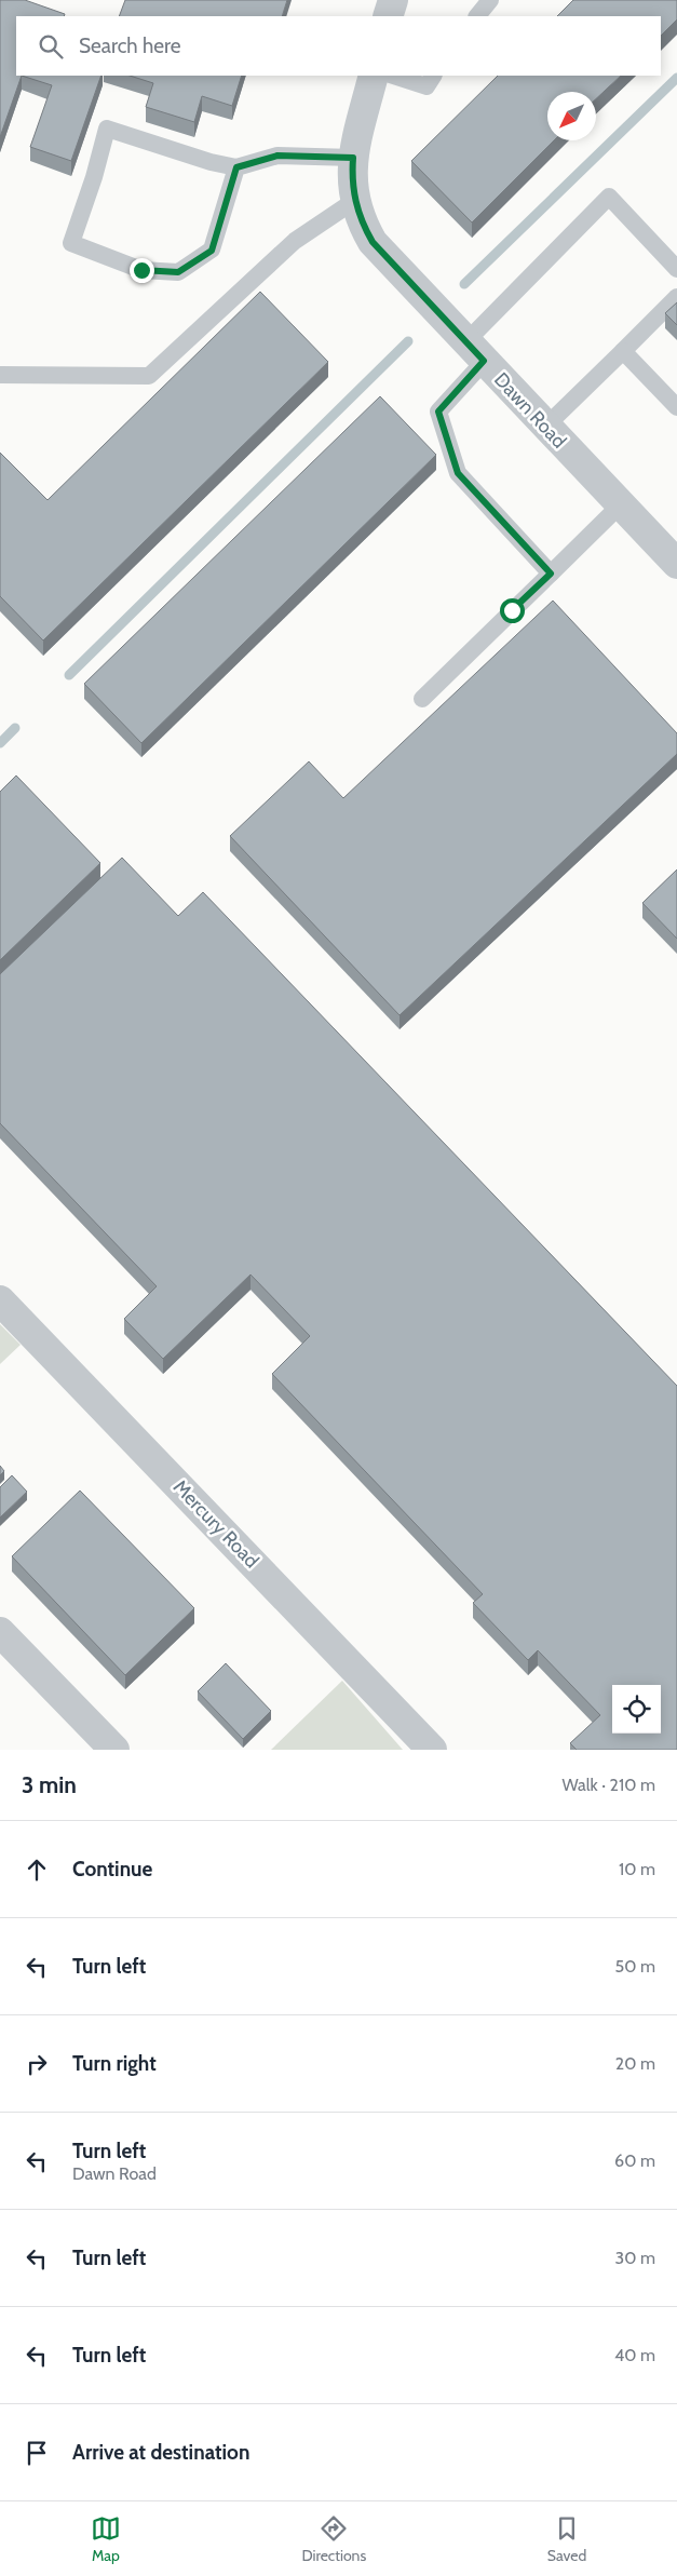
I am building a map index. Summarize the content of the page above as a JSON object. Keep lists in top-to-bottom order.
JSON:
{
  "streets": {
    "street": ["Dawn Road", "Mercury Road"]
  },
  "north": "bottom left",
  "page": {
    "search": "Search here",
    "heading": ["3 min", "Walk · 210 m"],
    "list": [
      ["Continue", "10 m"],
      ["Turn left", "50 m"],
      ["Turn right", "20 m"],
      ["Turn left", "Dawn Road", "60 m"],
      ["Turn left", "30 m"],
      ["Turn left", "40 m"],
      "Arrive at destination"
    ],
    "nav": ["Map", "Directions", "Saved"]
  }
}
